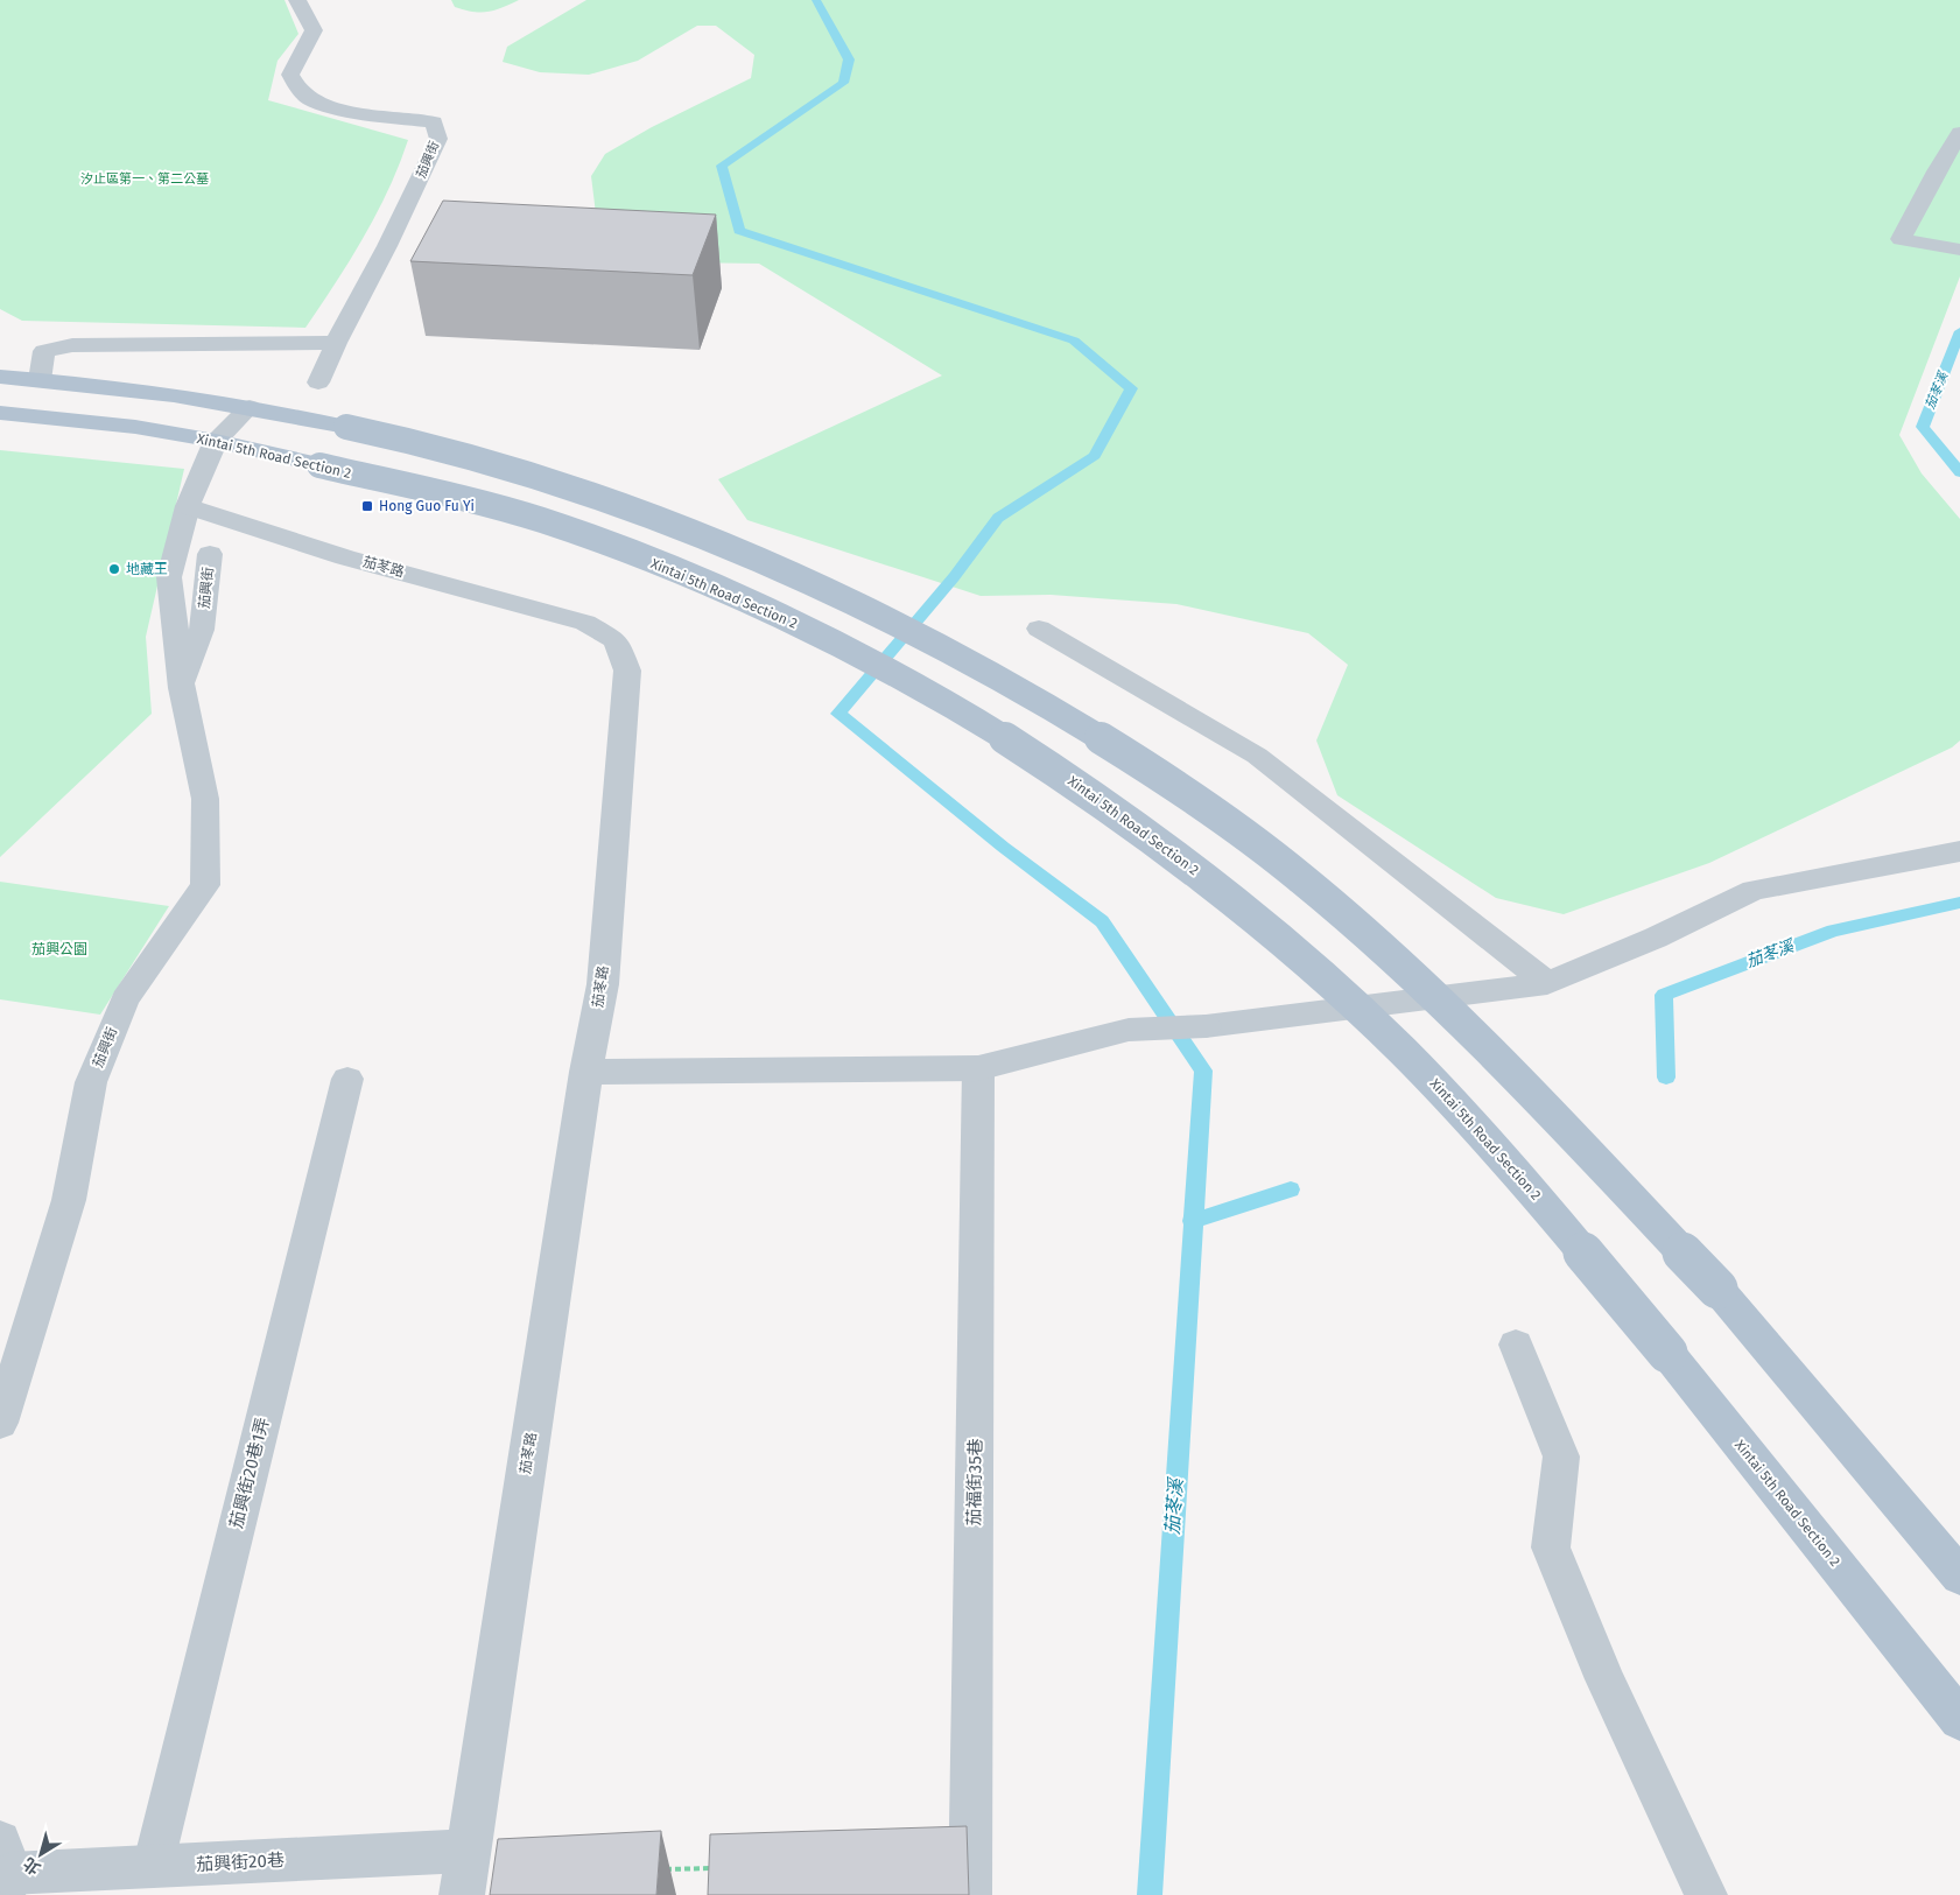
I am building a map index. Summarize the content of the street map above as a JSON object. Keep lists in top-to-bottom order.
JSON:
{
  "streets": {
    "main road": ["Xintai 5th Road Section 2"],
    "street": ["茄苳路", "茄興街20巷"],
    "lane": ["茄興街", "茄興街20巷1弄", "茄福街35巷"]
  },
  "crossings": [
    ["茄興街", "茄苳路"],
    ["茄苳路", "茄興街20巷"],
    ["茄興街20巷1弄", "茄興街20巷"]
  ],
  "water": ["茄苳溪"],
  "parks": ["汐止區第一、第二公墓", "茄興公園"],
  "places": {
    "transit": ["Hong Guo Fu Yi"],
    "other": ["地藏王"]
  },
  "north": "bottom left"
}
